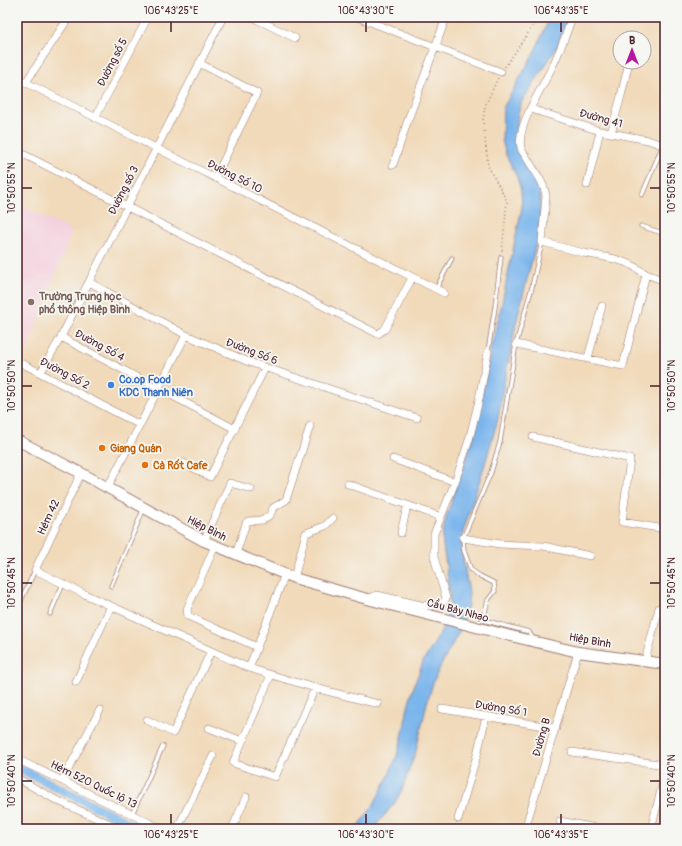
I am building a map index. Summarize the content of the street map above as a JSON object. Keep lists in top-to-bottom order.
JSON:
{
  "streets": {
    "main road": ["Hiệp Bình", "Cầu Bảy Nhạo"],
    "street": [
      "Đường số 5",
      "Đường 41",
      "Đường Số 10",
      "Đường số 3",
      "Đường Số 4",
      "Đường Số 6",
      "Đường Số 2",
      "Hẻm 42",
      "Đường Số 1",
      "Đường B",
      "Hẻm 520 Quốc lộ 13"
    ]
  },
  "crossings": [
    ["Đường số 5", "Đường Số 10"],
    ["Đường Số 10", "Đường số 3"],
    ["Đường số 3", "Đường Số 4"],
    ["Đường số 3", "Đường Số 6"],
    ["Đường số 3", "Đường Số 2"],
    ["Hẻm 42", "Hiệp Bình"],
    ["Hiệp Bình", "Cầu Bảy Nhạo"],
    ["Hiệp Bình", "Đường B"],
    ["Đường Số 1", "Đường B"]
  ],
  "places": [
    "Trường Trung học phổ thông Hiệp Bình",
    "Co.op Food KDC Thanh Niên",
    "Giang Quán",
    "Cà Rốt Cafe"
  ],
  "north": "top",
  "coordinates": [
    "106°43'25\"E",
    "106°43'30\"E",
    "106°43'35\"E",
    "10°50'55\"N",
    "10°50'50\"N",
    "10°50'45\"N",
    "10°50'40\"N"
  ]
}
